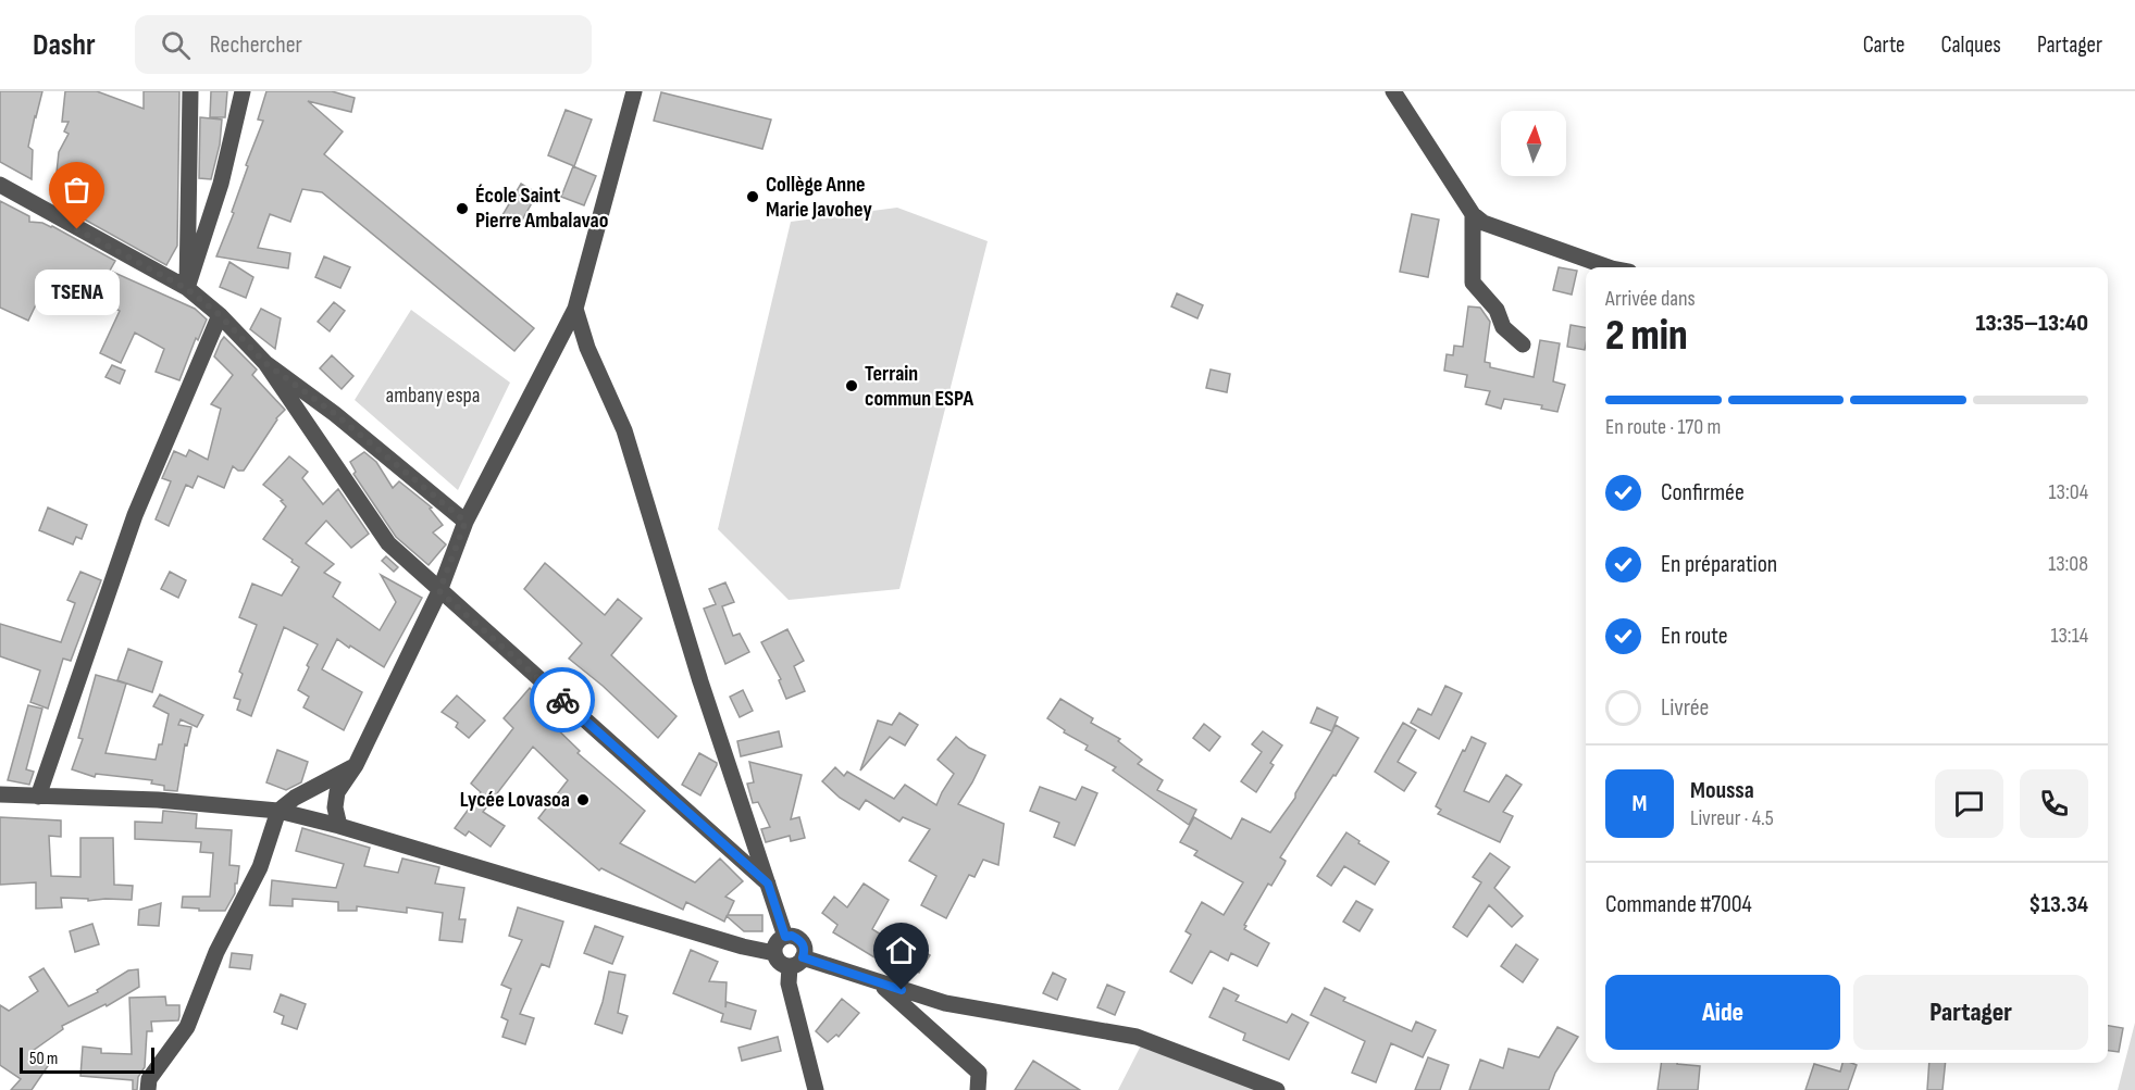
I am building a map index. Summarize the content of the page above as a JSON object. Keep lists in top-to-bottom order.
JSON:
{
  "parks": ["ambany espa"],
  "places": [
    "Collège Anne Marie Javohey",
    "École Saint Pierre Ambalavao",
    "TSENA",
    "Terrain commun ESPA",
    "Lycée Lovasoa"
  ],
  "scale_bar": "50 m",
  "north": "top",
  "page": {
    "header": "Dashr",
    "search": "Rechercher",
    "nav": ["Carte", "Calques", "Partager"],
    "heading": ["2 min", "Arrivée dans", "13:35–13:40"],
    "panel": [
      "Moussa",
      "Livreur · 4.5",
      "Commande #7004",
      "$13.34"
    ],
    "bubble": "TSENA",
    "bar": "En route · 170 m",
    "list": [
      ["Confirmée", "13:04"],
      ["En préparation", "13:08"],
      ["En route", "13:14"],
      "Livrée"
    ],
    "round": "M",
    "buttons": ["Aide", "Partager"],
    "scale": "50 m"
  }
}
